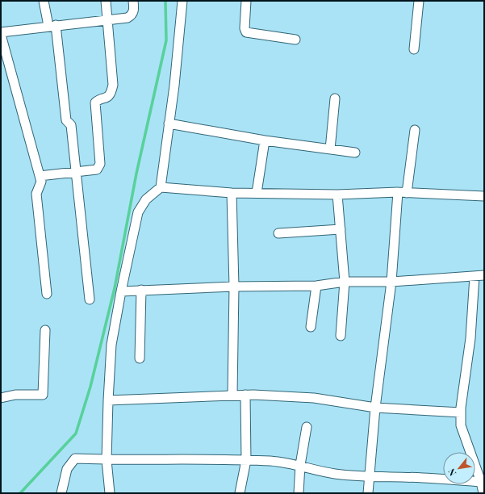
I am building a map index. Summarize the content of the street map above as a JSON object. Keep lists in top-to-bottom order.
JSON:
{
  "north": "bottom left"
}
